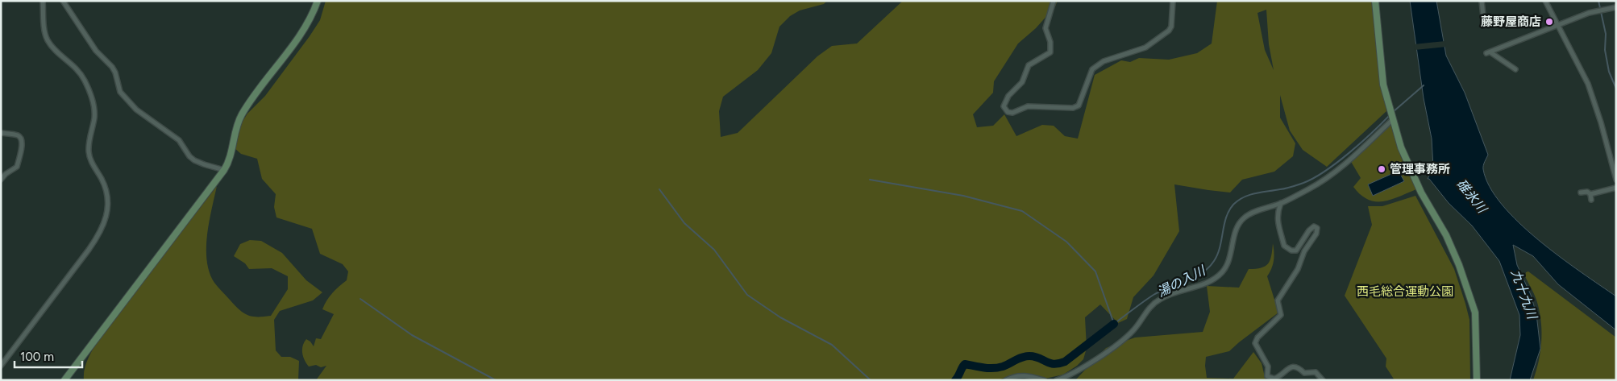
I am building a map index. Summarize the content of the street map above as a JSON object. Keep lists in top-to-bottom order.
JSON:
{
  "water": ["碓氷川", "湯の入川", "九十九川"],
  "parks": ["西毛総合運動公園"],
  "places": ["藤野屋商店", "管理事務所"],
  "scale_bar": "100 m"
}
